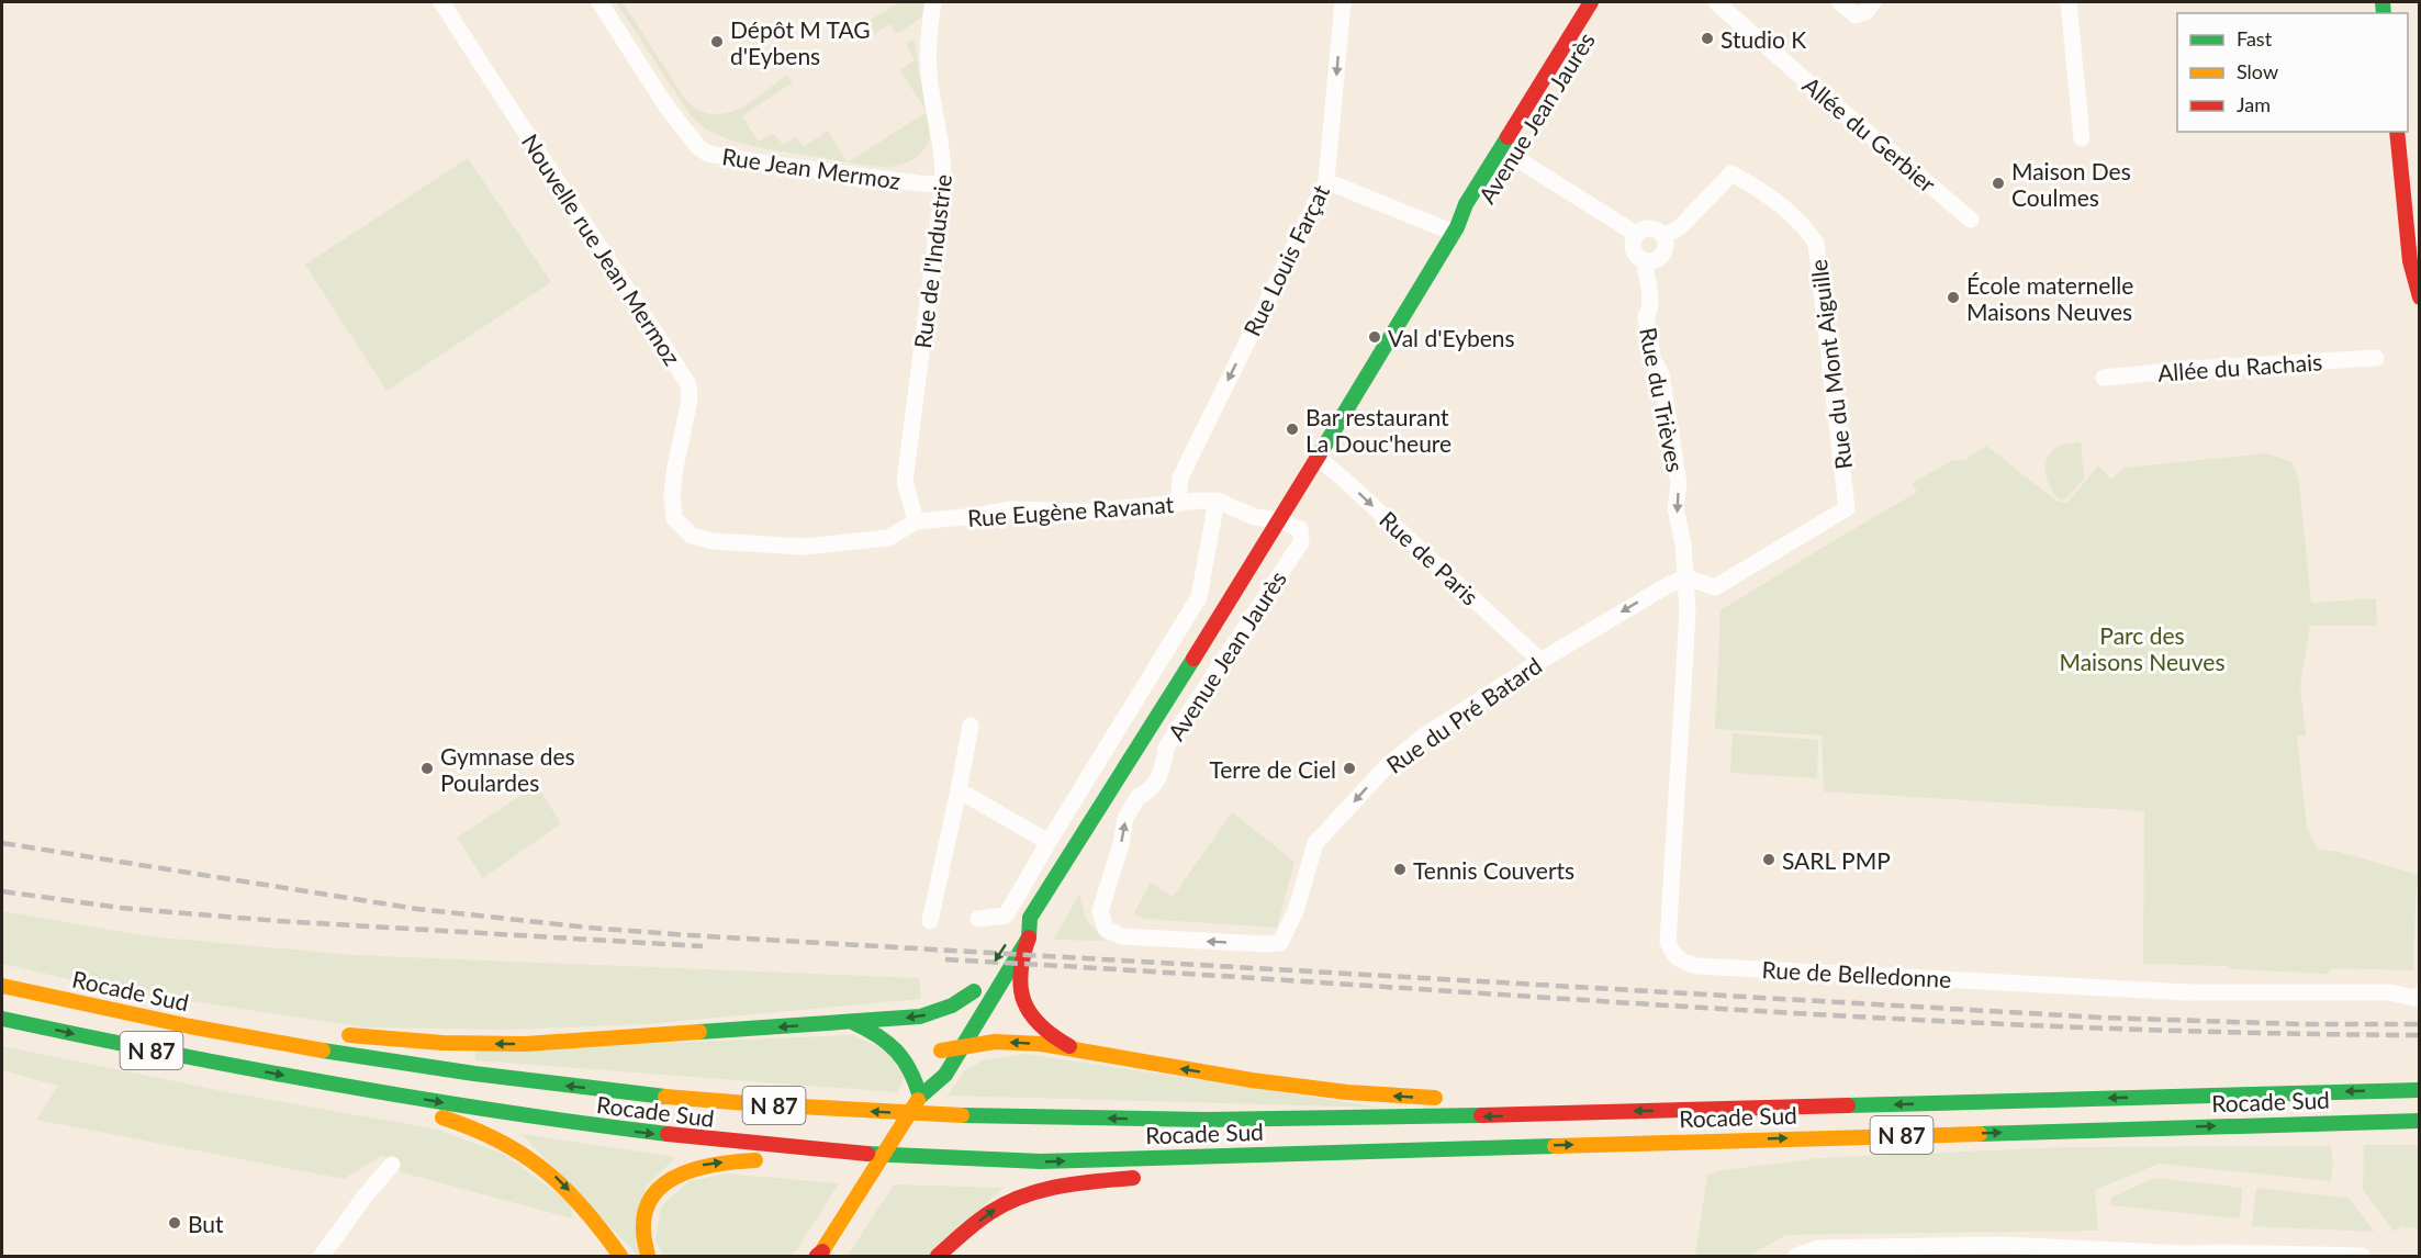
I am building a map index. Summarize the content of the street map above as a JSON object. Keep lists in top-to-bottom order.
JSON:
{
  "streets": {
    "main road": ["Avenue Jean Jaurès", "Rocade Sud", "N 87"],
    "street": [
      "Allée du Gerbier",
      "Rue Jean Mermoz",
      "Nouvelle rue Jean Mermoz",
      "Rue Louis Farçat",
      "Rue de l'Industrie",
      "Rue du Mont Aiguille",
      "Allée du Rachais",
      "Rue du Trièves",
      "Rue Eugène Ravanat",
      "Rue de Paris",
      "Rue du Pré Batard",
      "Rue de Belledonne"
    ]
  },
  "crossings": [
    ["Avenue Jean Jaurès", "Rue Eugène Ravanat"],
    ["Avenue Jean Jaurès", "Rue de Paris"],
    ["Avenue Jean Jaurès", "Rue du Pré Batard"],
    ["Rue Jean Mermoz", "Rue de l'Industrie"],
    ["Nouvelle rue Jean Mermoz", "Rue Eugène Ravanat"],
    ["Rue Louis Farçat", "Rue Eugène Ravanat"],
    ["Rue de l'Industrie", "Rue Eugène Ravanat"],
    ["Rue du Mont Aiguille", "Rue du Trièves"],
    ["Rue du Mont Aiguille", "Rue du Pré Batard"],
    ["Rue du Mont Aiguille", "Rue de Belledonne"],
    ["Rue du Trièves", "Rue du Pré Batard"],
    ["Rue du Trièves", "Rue de Belledonne"],
    ["Rue de Paris", "Rue du Pré Batard"],
    ["Rue du Pré Batard", "Rue de Belledonne"],
    ["Rocade Sud", "N 87"]
  ],
  "one_way": [
    "Rue Louis Farçat",
    "Rue du Trièves",
    "Rue de Paris",
    "Rue du Pré Batard"
  ],
  "parks": ["Parc des Maisons Neuves"],
  "places": [
    "Studio K",
    "Dépôt M TAG d'Eybens",
    "Maison Des Coulmes",
    "École maternelle Maisons Neuves",
    "Val d'Eybens",
    "Bar restaurant La Douc'heure",
    "Gymnase des Poulardes",
    "Terre de Ciel",
    "SARL PMP",
    "Tennis Couverts",
    "But"
  ],
  "legend": ["Fast", "Slow", "Jam"]
}
